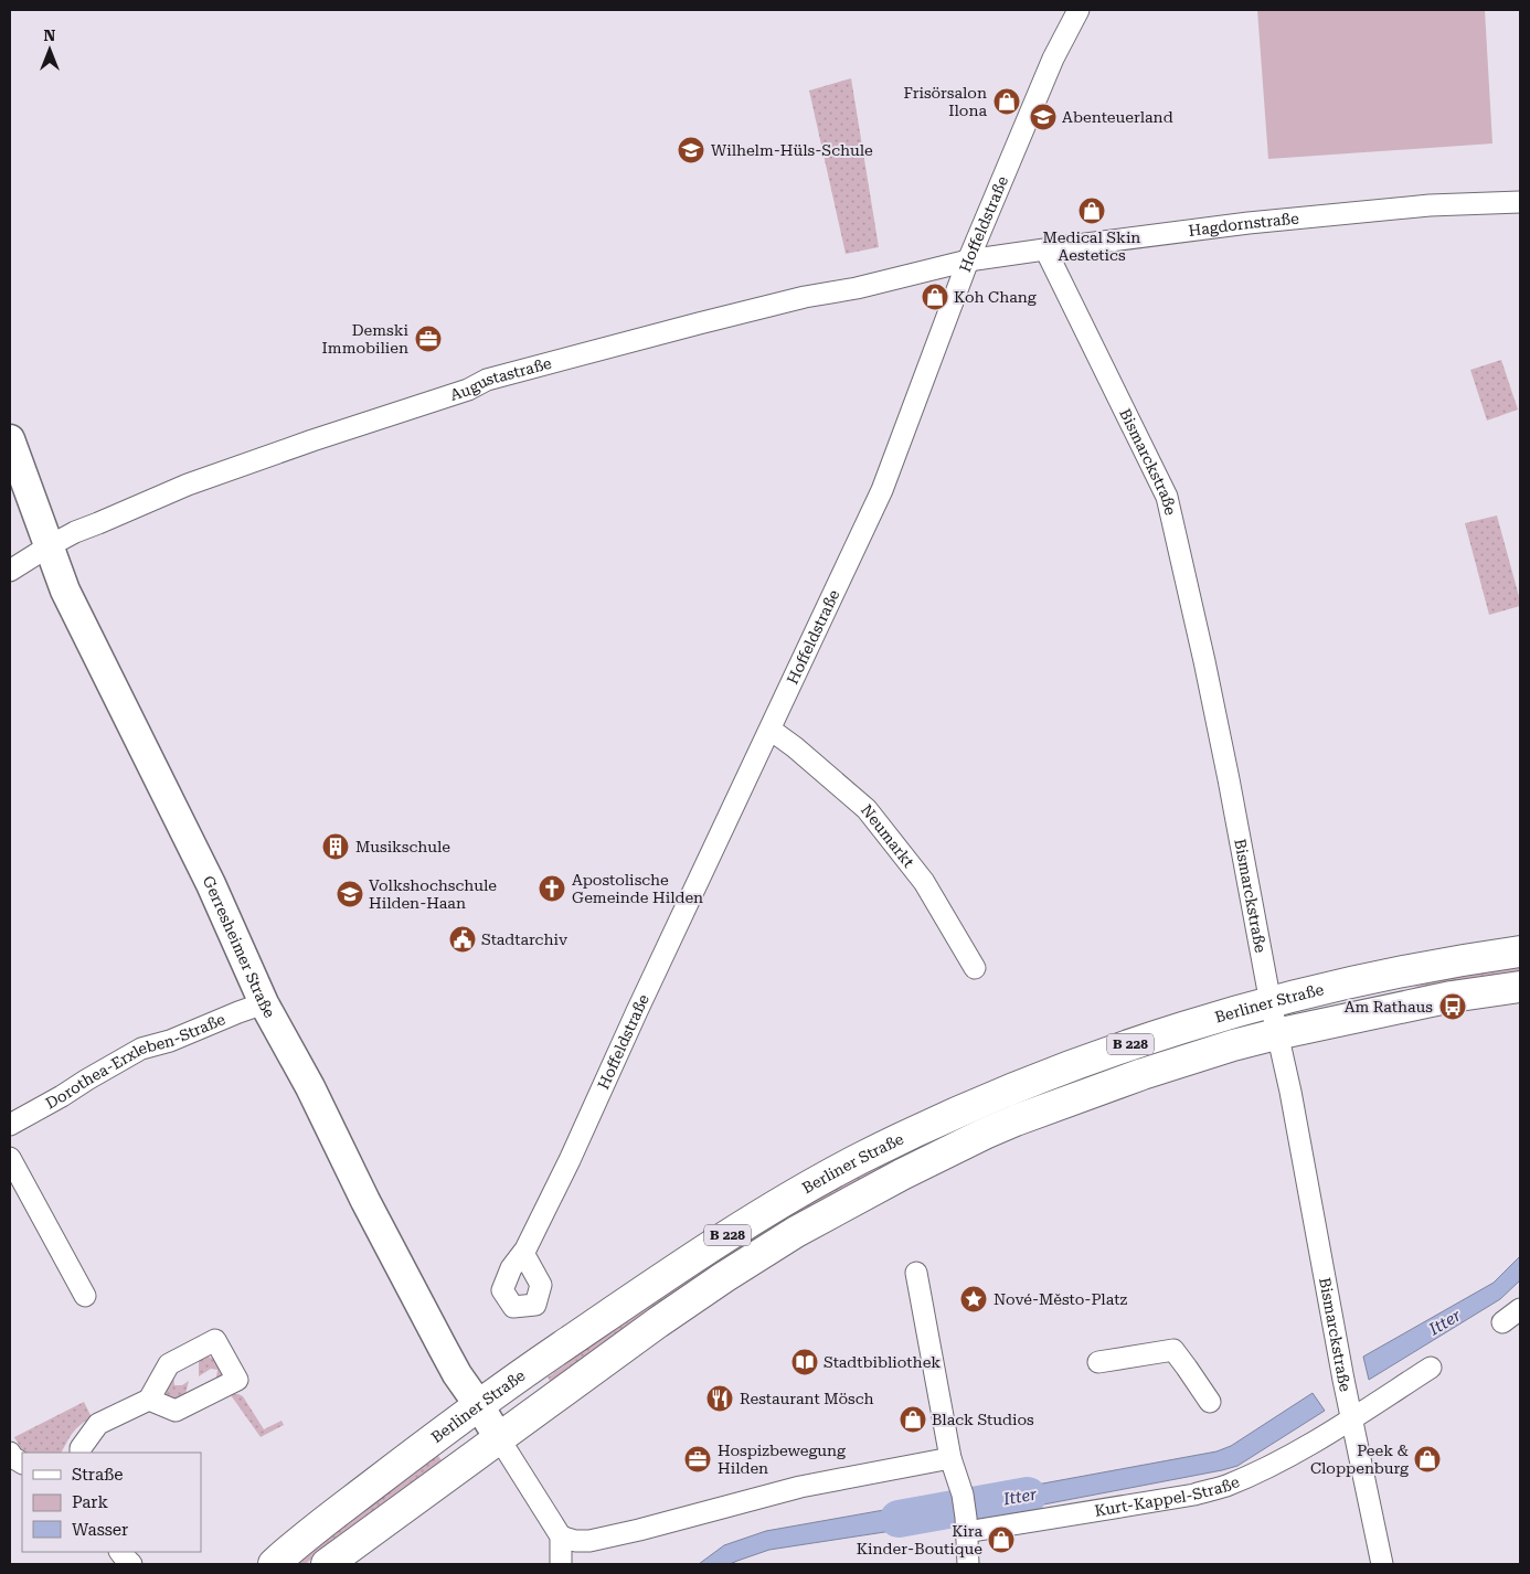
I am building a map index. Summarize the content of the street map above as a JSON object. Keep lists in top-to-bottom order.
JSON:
{
  "streets": {
    "main road": ["Berliner Straße", "B 228"],
    "street": [
      "Hoffeldstraße",
      "Hagdornstraße",
      "Augustastraße",
      "Bismarckstraße",
      "Neumarkt",
      "Gerresheimer Straße",
      "Dorothea-Erxleben-Straße",
      "Kurt-Kappel-Straße"
    ]
  },
  "crossings": [
    ["Hoffeldstraße", "Hagdornstraße"],
    ["Hoffeldstraße", "Augustastraße"],
    ["Hoffeldstraße", "Neumarkt"],
    ["Hagdornstraße", "Augustastraße"],
    ["Hagdornstraße", "Bismarckstraße"],
    ["Augustastraße", "Gerresheimer Straße"],
    ["Bismarckstraße", "Berliner Straße"],
    ["Bismarckstraße", "Kurt-Kappel-Straße"],
    ["Gerresheimer Straße", "Berliner Straße"],
    ["Gerresheimer Straße", "Dorothea-Erxleben-Straße"]
  ],
  "water": ["Itter"],
  "places": {
    "shop": [
      "Frisörsalon Ilona",
      "Medical Skin Aestetics",
      "Koh Chang",
      "Black Studios",
      "Peek & Cloppenburg",
      "Kira Kinder-Boutique"
    ],
    "school or university": ["Abenteuerland", "Wilhelm-Hüls-Schule", "Volkshochschule Hilden-Haan"],
    "office": ["Demski Immobilien", "Hospizbewegung Hilden"],
    "building": ["Musikschule"],
    "church": ["Apostolische Gemeinde Hilden"],
    "public building": ["Stadtarchiv"],
    "bus stop": ["Am Rathaus"],
    "place": ["Nové-Město-Platz"],
    "library": ["Stadtbibliothek"],
    "restaurant": ["Restaurant Mösch"]
  },
  "legend": ["Straße", "Park", "Wasser"],
  "north": "top"
}
